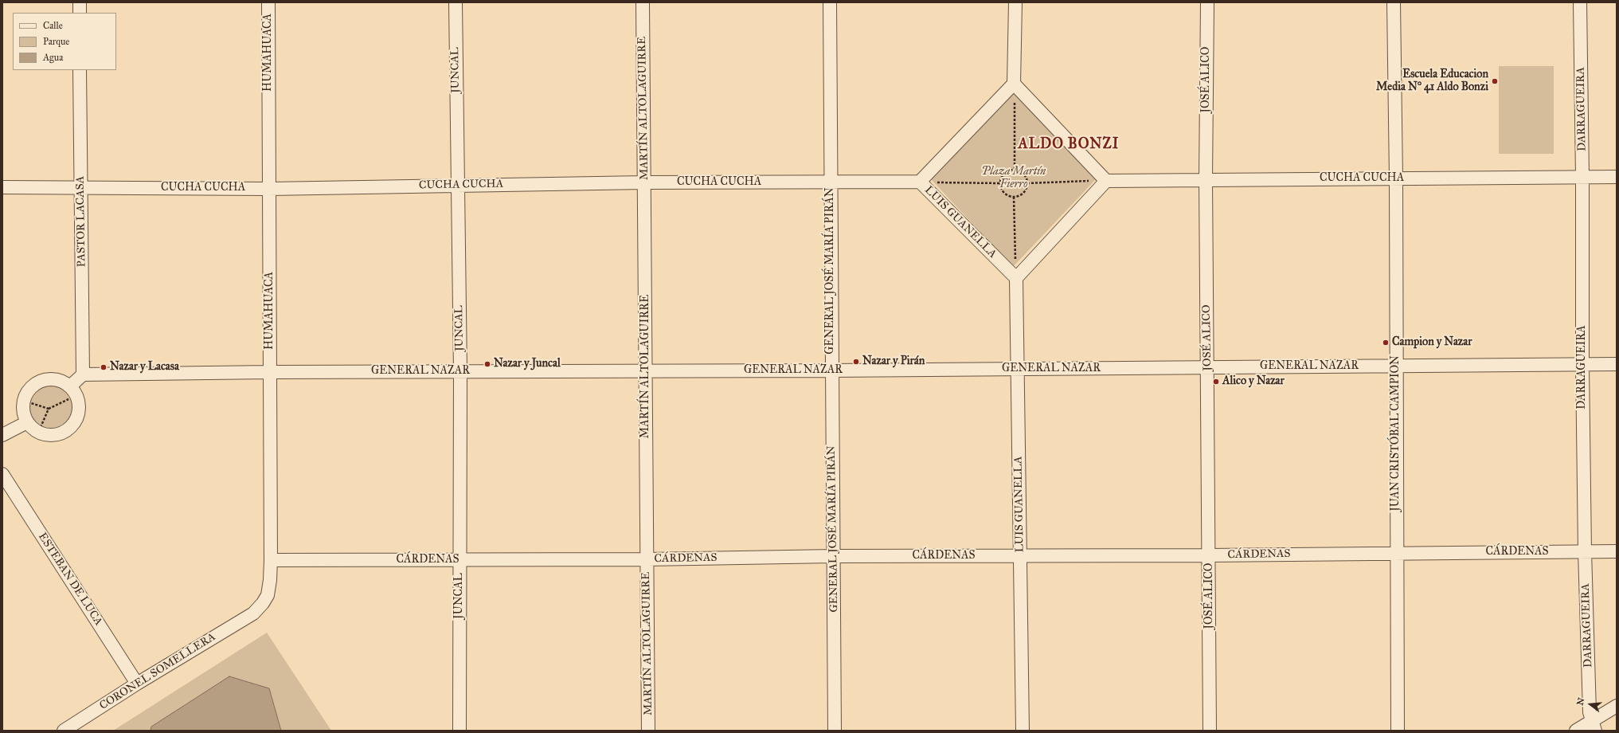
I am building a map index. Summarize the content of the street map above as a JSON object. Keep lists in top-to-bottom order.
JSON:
{
  "streets": {
    "street": [
      "HUMAHUACA",
      "JUNCAL",
      "JOSÉ ALICO",
      "MARTÍN ALTOLAGUIRRE",
      "DARRAGUEIRA",
      "CUCHA CUCHA",
      "PASTOR LACASA",
      "LUIS GUANELLA",
      "GENERAL JOSÉ MARÍA PIRÁN",
      "GENERAL NAZAR",
      "JUAN CRISTÓBAL CAMPION",
      "CÁRDENAS",
      "ESTEBAN DE LUCA",
      "CORONEL SOMELLERA"
    ]
  },
  "crossings": [
    ["HUMAHUACA", "CUCHA CUCHA"],
    ["HUMAHUACA", "GENERAL NAZAR"],
    ["HUMAHUACA", "CÁRDENAS"],
    ["HUMAHUACA", "CORONEL SOMELLERA"],
    ["JUNCAL", "CUCHA CUCHA"],
    ["JUNCAL", "GENERAL NAZAR"],
    ["JUNCAL", "CÁRDENAS"],
    ["JOSÉ ALICO", "CUCHA CUCHA"],
    ["JOSÉ ALICO", "GENERAL NAZAR"],
    ["JOSÉ ALICO", "CÁRDENAS"],
    ["MARTÍN ALTOLAGUIRRE", "CUCHA CUCHA"],
    ["MARTÍN ALTOLAGUIRRE", "GENERAL NAZAR"],
    ["MARTÍN ALTOLAGUIRRE", "CÁRDENAS"],
    ["DARRAGUEIRA", "CUCHA CUCHA"],
    ["DARRAGUEIRA", "GENERAL NAZAR"],
    ["DARRAGUEIRA", "CÁRDENAS"],
    ["CUCHA CUCHA", "PASTOR LACASA"],
    ["CUCHA CUCHA", "LUIS GUANELLA"],
    ["CUCHA CUCHA", "GENERAL JOSÉ MARÍA PIRÁN"],
    ["CUCHA CUCHA", "JUAN CRISTÓBAL CAMPION"],
    ["PASTOR LACASA", "GENERAL NAZAR"],
    ["LUIS GUANELLA", "GENERAL NAZAR"],
    ["LUIS GUANELLA", "CÁRDENAS"],
    ["GENERAL JOSÉ MARÍA PIRÁN", "GENERAL NAZAR"],
    ["GENERAL JOSÉ MARÍA PIRÁN", "CÁRDENAS"],
    ["GENERAL NAZAR", "JUAN CRISTÓBAL CAMPION"],
    ["JUAN CRISTÓBAL CAMPION", "CÁRDENAS"],
    ["ESTEBAN DE LUCA", "CORONEL SOMELLERA"]
  ],
  "districts": ["ALDO BONZI"],
  "parks": ["Plaza Martín Fierro"],
  "places": [
    "Escuela Educacion Media N° 41 Aldo Bonzi",
    "Campion y Nazar",
    "Nazar y Pirán",
    "Nazar y Juncal",
    "Nazar y Lacasa",
    "Alico y Nazar"
  ],
  "legend": ["Calle", "Parque", "Agua"],
  "north": "left"
}
